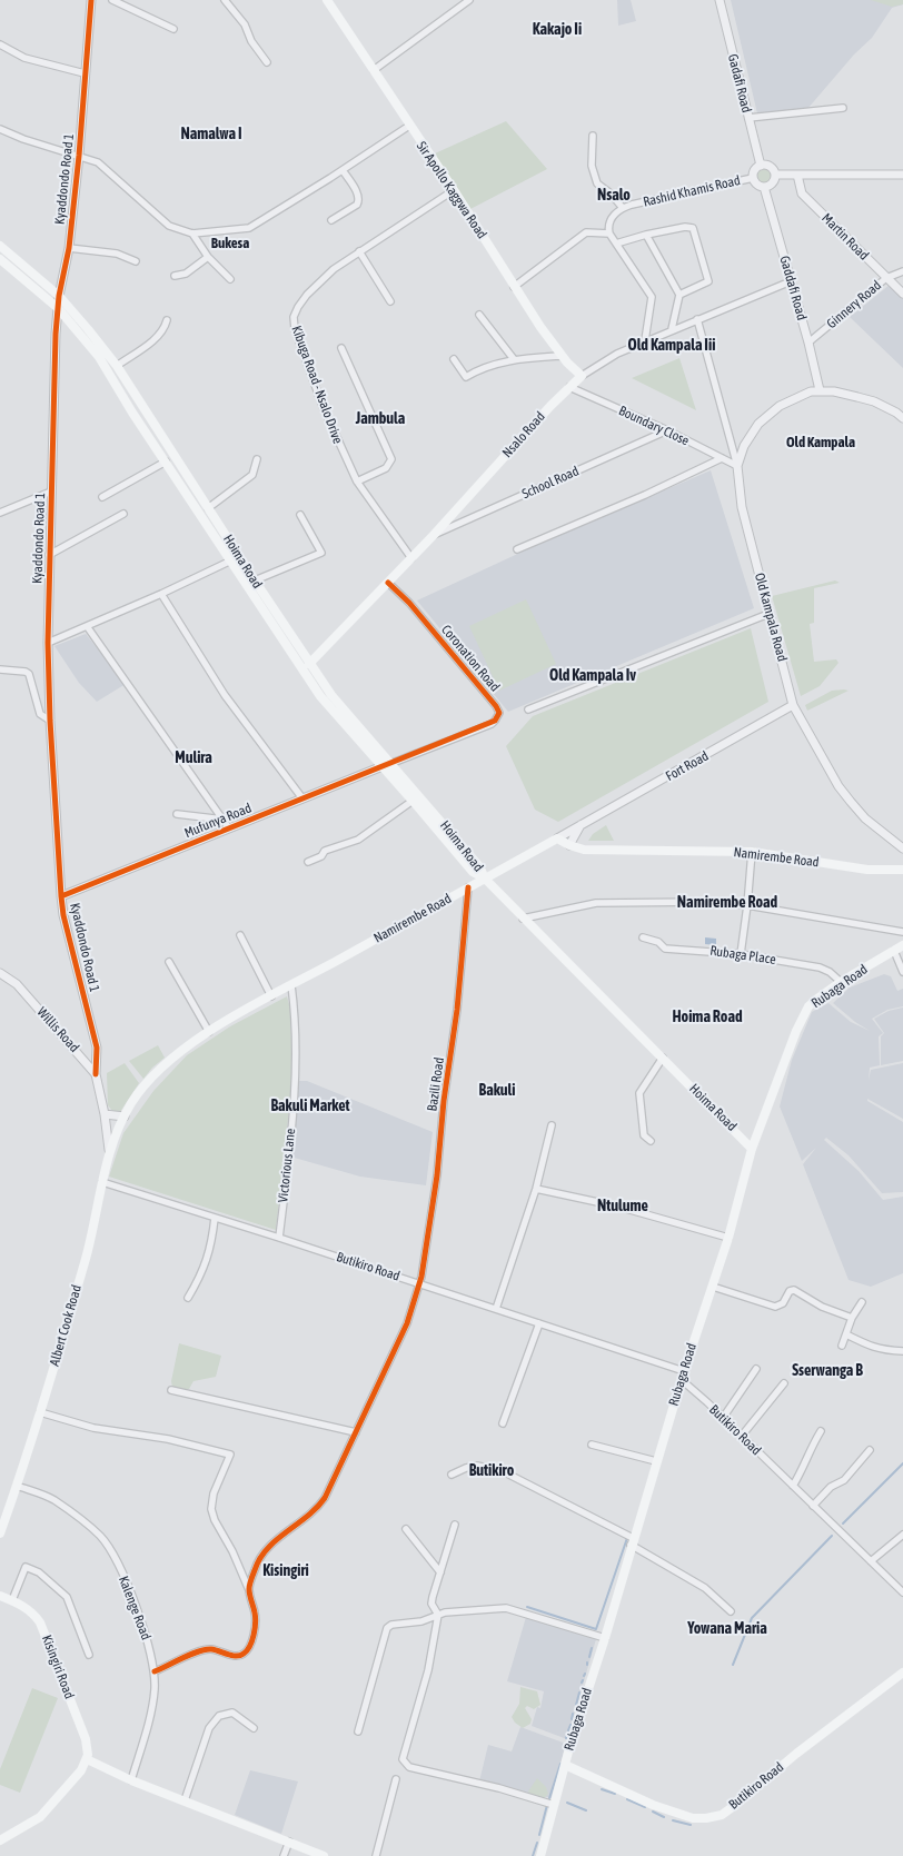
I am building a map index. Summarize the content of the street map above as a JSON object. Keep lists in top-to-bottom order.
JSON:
{
  "streets": {
    "main road": [
      "Sir Apollo Kaggwa Road",
      "Nsalo Road",
      "Hoima Road",
      "Namirembe Road",
      "Rubaga Road",
      "Butikiro Road",
      "Albert Cook Road",
      "Kisingiri Road"
    ],
    "street": [
      "Gadafi Road",
      "Kyaddondo Road 1",
      "Rashid Khamis Road",
      "Martin Road",
      "Gaddafi Road",
      "Ginnery Road",
      "Kibuga Road - Nsalo Drive",
      "Boundary Close",
      "School Road",
      "Old Kampala Road",
      "Coronation Road",
      "Fort Road",
      "Mufunya Road",
      "Rubaga Place",
      "Willis Road",
      "Bazili Road",
      "Victorious Lane",
      "Kalenge Road"
    ]
  },
  "crossings": [
    ["Gadafi Road", "Rashid Khamis Road"],
    ["Gadafi Road", "Gaddafi Road"],
    ["Kyaddondo Road 1", "Hoima Road"],
    ["Kyaddondo Road 1", "Mufunya Road"],
    ["Kyaddondo Road 1", "Willis Road"],
    ["Sir Apollo Kaggwa Road", "Kibuga Road - Nsalo Drive"],
    ["Sir Apollo Kaggwa Road", "Nsalo Road"],
    ["Rashid Khamis Road", "Gaddafi Road"],
    ["Martin Road", "Ginnery Road"],
    ["Gaddafi Road", "Ginnery Road"],
    ["Gaddafi Road", "Nsalo Road"],
    ["Gaddafi Road", "Old Kampala Road"],
    ["Kibuga Road - Nsalo Drive", "Nsalo Road"],
    ["Boundary Close", "Nsalo Road"],
    ["Boundary Close", "School Road"],
    ["Boundary Close", "Old Kampala Road"],
    ["Nsalo Road", "School Road"],
    ["Nsalo Road", "Hoima Road"],
    ["Nsalo Road", "Coronation Road"],
    ["Hoima Road", "Coronation Road"],
    ["Hoima Road", "Mufunya Road"],
    ["Hoima Road", "Namirembe Road"],
    ["Hoima Road", "Rubaga Road"],
    ["Old Kampala Road", "Fort Road"],
    ["Coronation Road", "Mufunya Road"],
    ["Fort Road", "Namirembe Road"],
    ["Namirembe Road", "Bazili Road"],
    ["Namirembe Road", "Victorious Lane"],
    ["Namirembe Road", "Albert Cook Road"],
    ["Rubaga Place", "Rubaga Road"],
    ["Rubaga Road", "Butikiro Road"],
    ["Willis Road", "Albert Cook Road"],
    ["Bazili Road", "Butikiro Road"],
    ["Victorious Lane", "Butikiro Road"],
    ["Butikiro Road", "Albert Cook Road"],
    ["Albert Cook Road", "Kalenge Road"]
  ],
  "districts": [
    "Kakajo Ii",
    "Namalwa I",
    "Nsalo",
    "Bukesa",
    "Old Kampala Iii",
    "Jambula",
    "Old Kampala",
    "Old Kampala Iv",
    "Mulira",
    "Namirembe Road",
    "Hoima Road",
    "Bakuli",
    "Bakuli Market",
    "Ntulume",
    "Sserwanga B",
    "Butikiro",
    "Kisingiri",
    "Yowana Maria"
  ]
}
